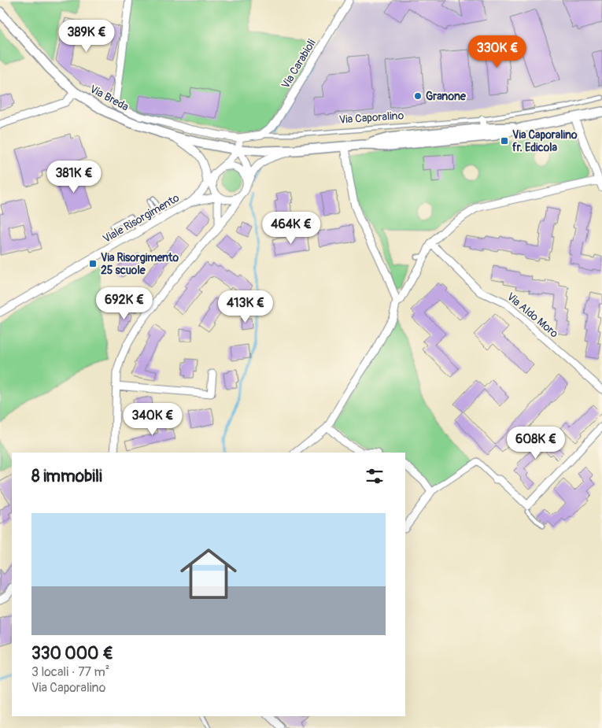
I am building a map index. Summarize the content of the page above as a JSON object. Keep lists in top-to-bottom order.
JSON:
{
  "streets": {
    "street": [
      "Via Carabioli",
      "Via Breda",
      "Via Caporalino",
      "Viale Risorgimento",
      "Via Aldo Moro"
    ]
  },
  "crossings": [
    ["Via Carabioli", "Via Breda"],
    ["Via Carabioli", "Via Caporalino"],
    ["Via Breda", "Via Caporalino"],
    ["Via Breda", "Viale Risorgimento"]
  ],
  "places": {
    "other": ["Granone"],
    "transit": ["Via Caporalino fr. Edicola", "Via Risorgimento 25 scuole"]
  },
  "page": {
    "price": [
      "389K €",
      "330K €",
      "381K €",
      "464K €",
      "692K €",
      "413K €",
      "340K €",
      "608K €"
    ],
    "heading": "8 immobili",
    "list": [
      {
        "name": "330 000 €",
        "note": "3 locali · 77 m² · Via Caporalino"
      }
    ]
  }
}
